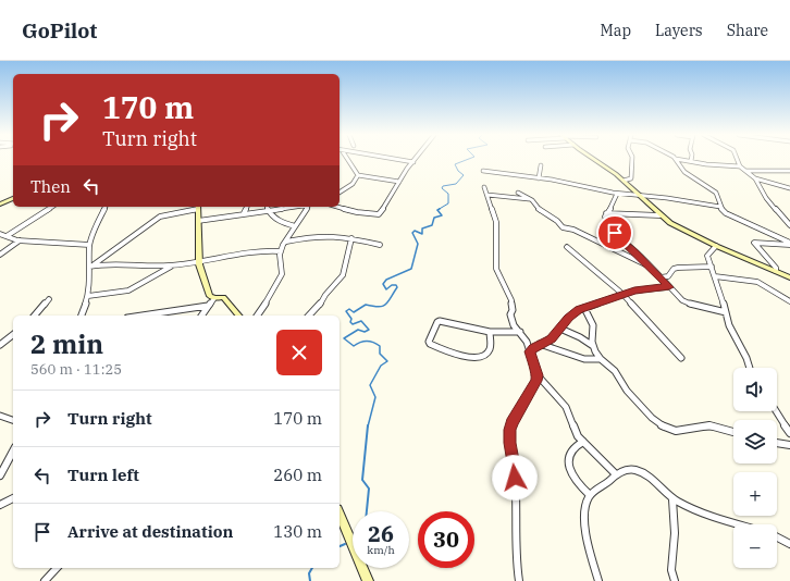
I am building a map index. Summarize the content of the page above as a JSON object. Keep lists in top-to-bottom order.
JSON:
{
  "page": {
    "header": "GoPilot",
    "nav": ["Map", "Layers", "Share"],
    "turn": ["170 m", "Turn right"],
    "then": "Then",
    "heading": ["2 min", "560 m · 11:25"],
    "map_buttons": ["+", "−"],
    "list": [
      {
        "name": "Turn right",
        "value": "170 m"
      },
      {
        "name": "Turn left",
        "value": "260 m"
      },
      {
        "name": "Arrive at destination",
        "value": "130 m"
      }
    ],
    "speed": "26 km/h",
    "limit": "30"
  }
}
